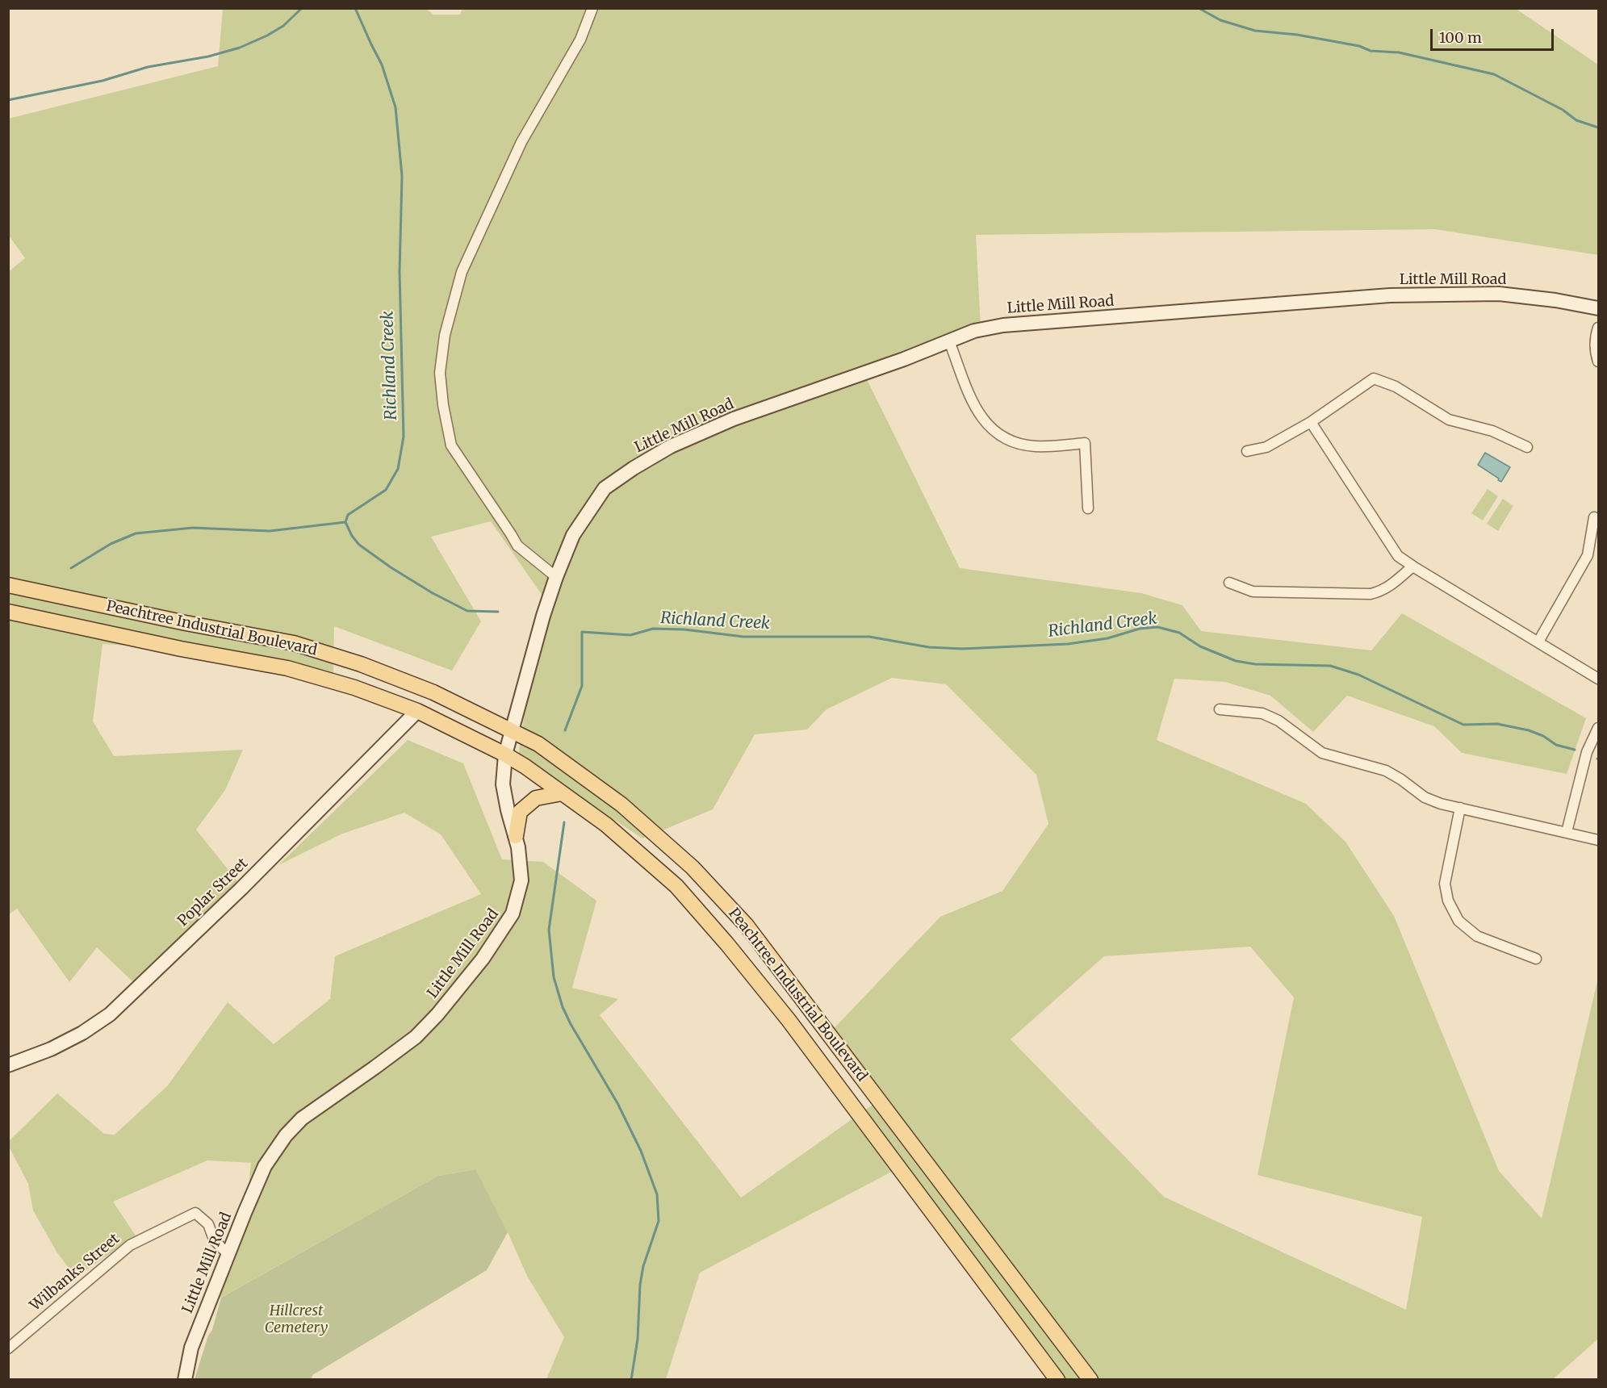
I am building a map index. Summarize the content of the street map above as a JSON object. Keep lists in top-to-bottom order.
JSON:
{
  "streets": {
    "main road": ["Peachtree Industrial Boulevard"],
    "street": ["Little Mill Road", "Poplar Street", "Wilbanks Street"]
  },
  "crossings": [
    ["Little Mill Road", "Peachtree Industrial Boulevard"],
    ["Little Mill Road", "Wilbanks Street"],
    ["Peachtree Industrial Boulevard", "Poplar Street"]
  ],
  "water": ["Richland Creek"],
  "parks": ["Hillcrest Cemetery"],
  "scale_bar": "100 m"
}
